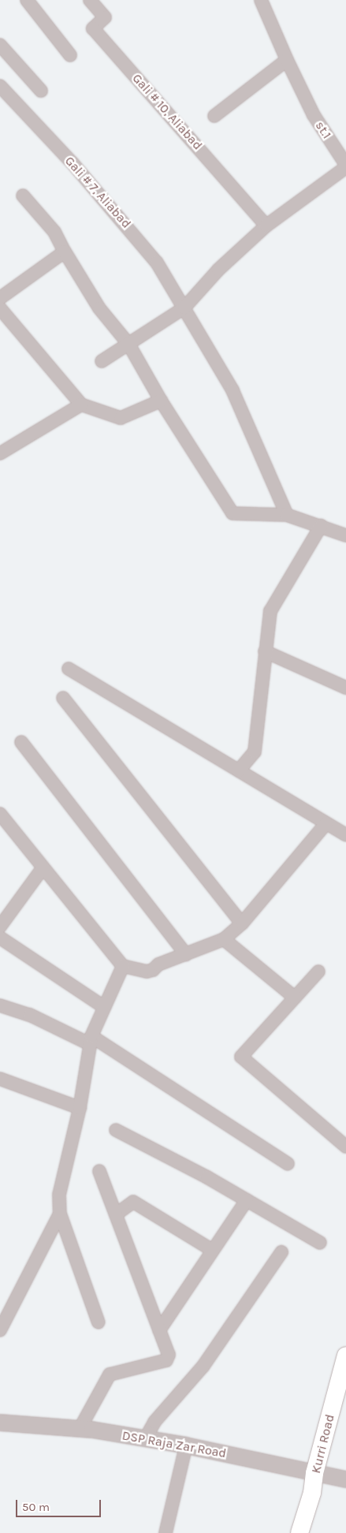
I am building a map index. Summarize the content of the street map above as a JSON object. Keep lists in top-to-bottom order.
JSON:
{
  "streets": {
    "main road": ["Kurri Road"],
    "street": [
      "Gali # 10, Aliabad",
      "st.1",
      "Gali # 7, Aliabad",
      "DSP Raja Zar Road"
    ]
  },
  "crossings": [
    ["Kurri Road", "DSP Raja Zar Road"]
  ],
  "scale_bar": "50 m"
}
